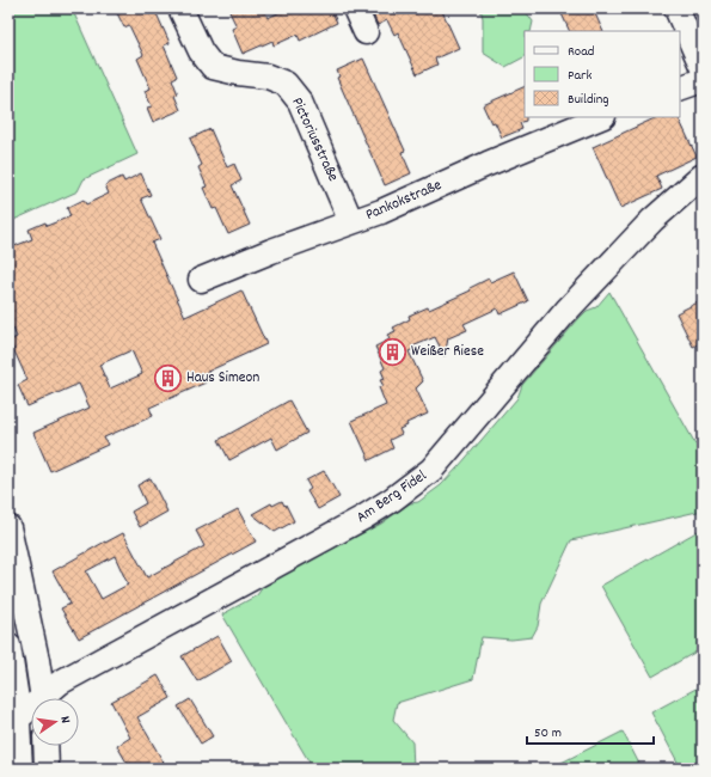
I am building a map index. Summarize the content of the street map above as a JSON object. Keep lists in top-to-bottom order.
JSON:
{
  "streets": {
    "street": ["Pictoriusstraße", "Pankokstraße", "Am Berg Fidel"]
  },
  "crossings": [
    ["Pictoriusstraße", "Pankokstraße"]
  ],
  "places": {
    "building": ["Weißer Riese", "Haus Simeon"]
  },
  "legend": ["Road", "Park", "Building"],
  "scale_bar": "50 m",
  "north": "right"
}
